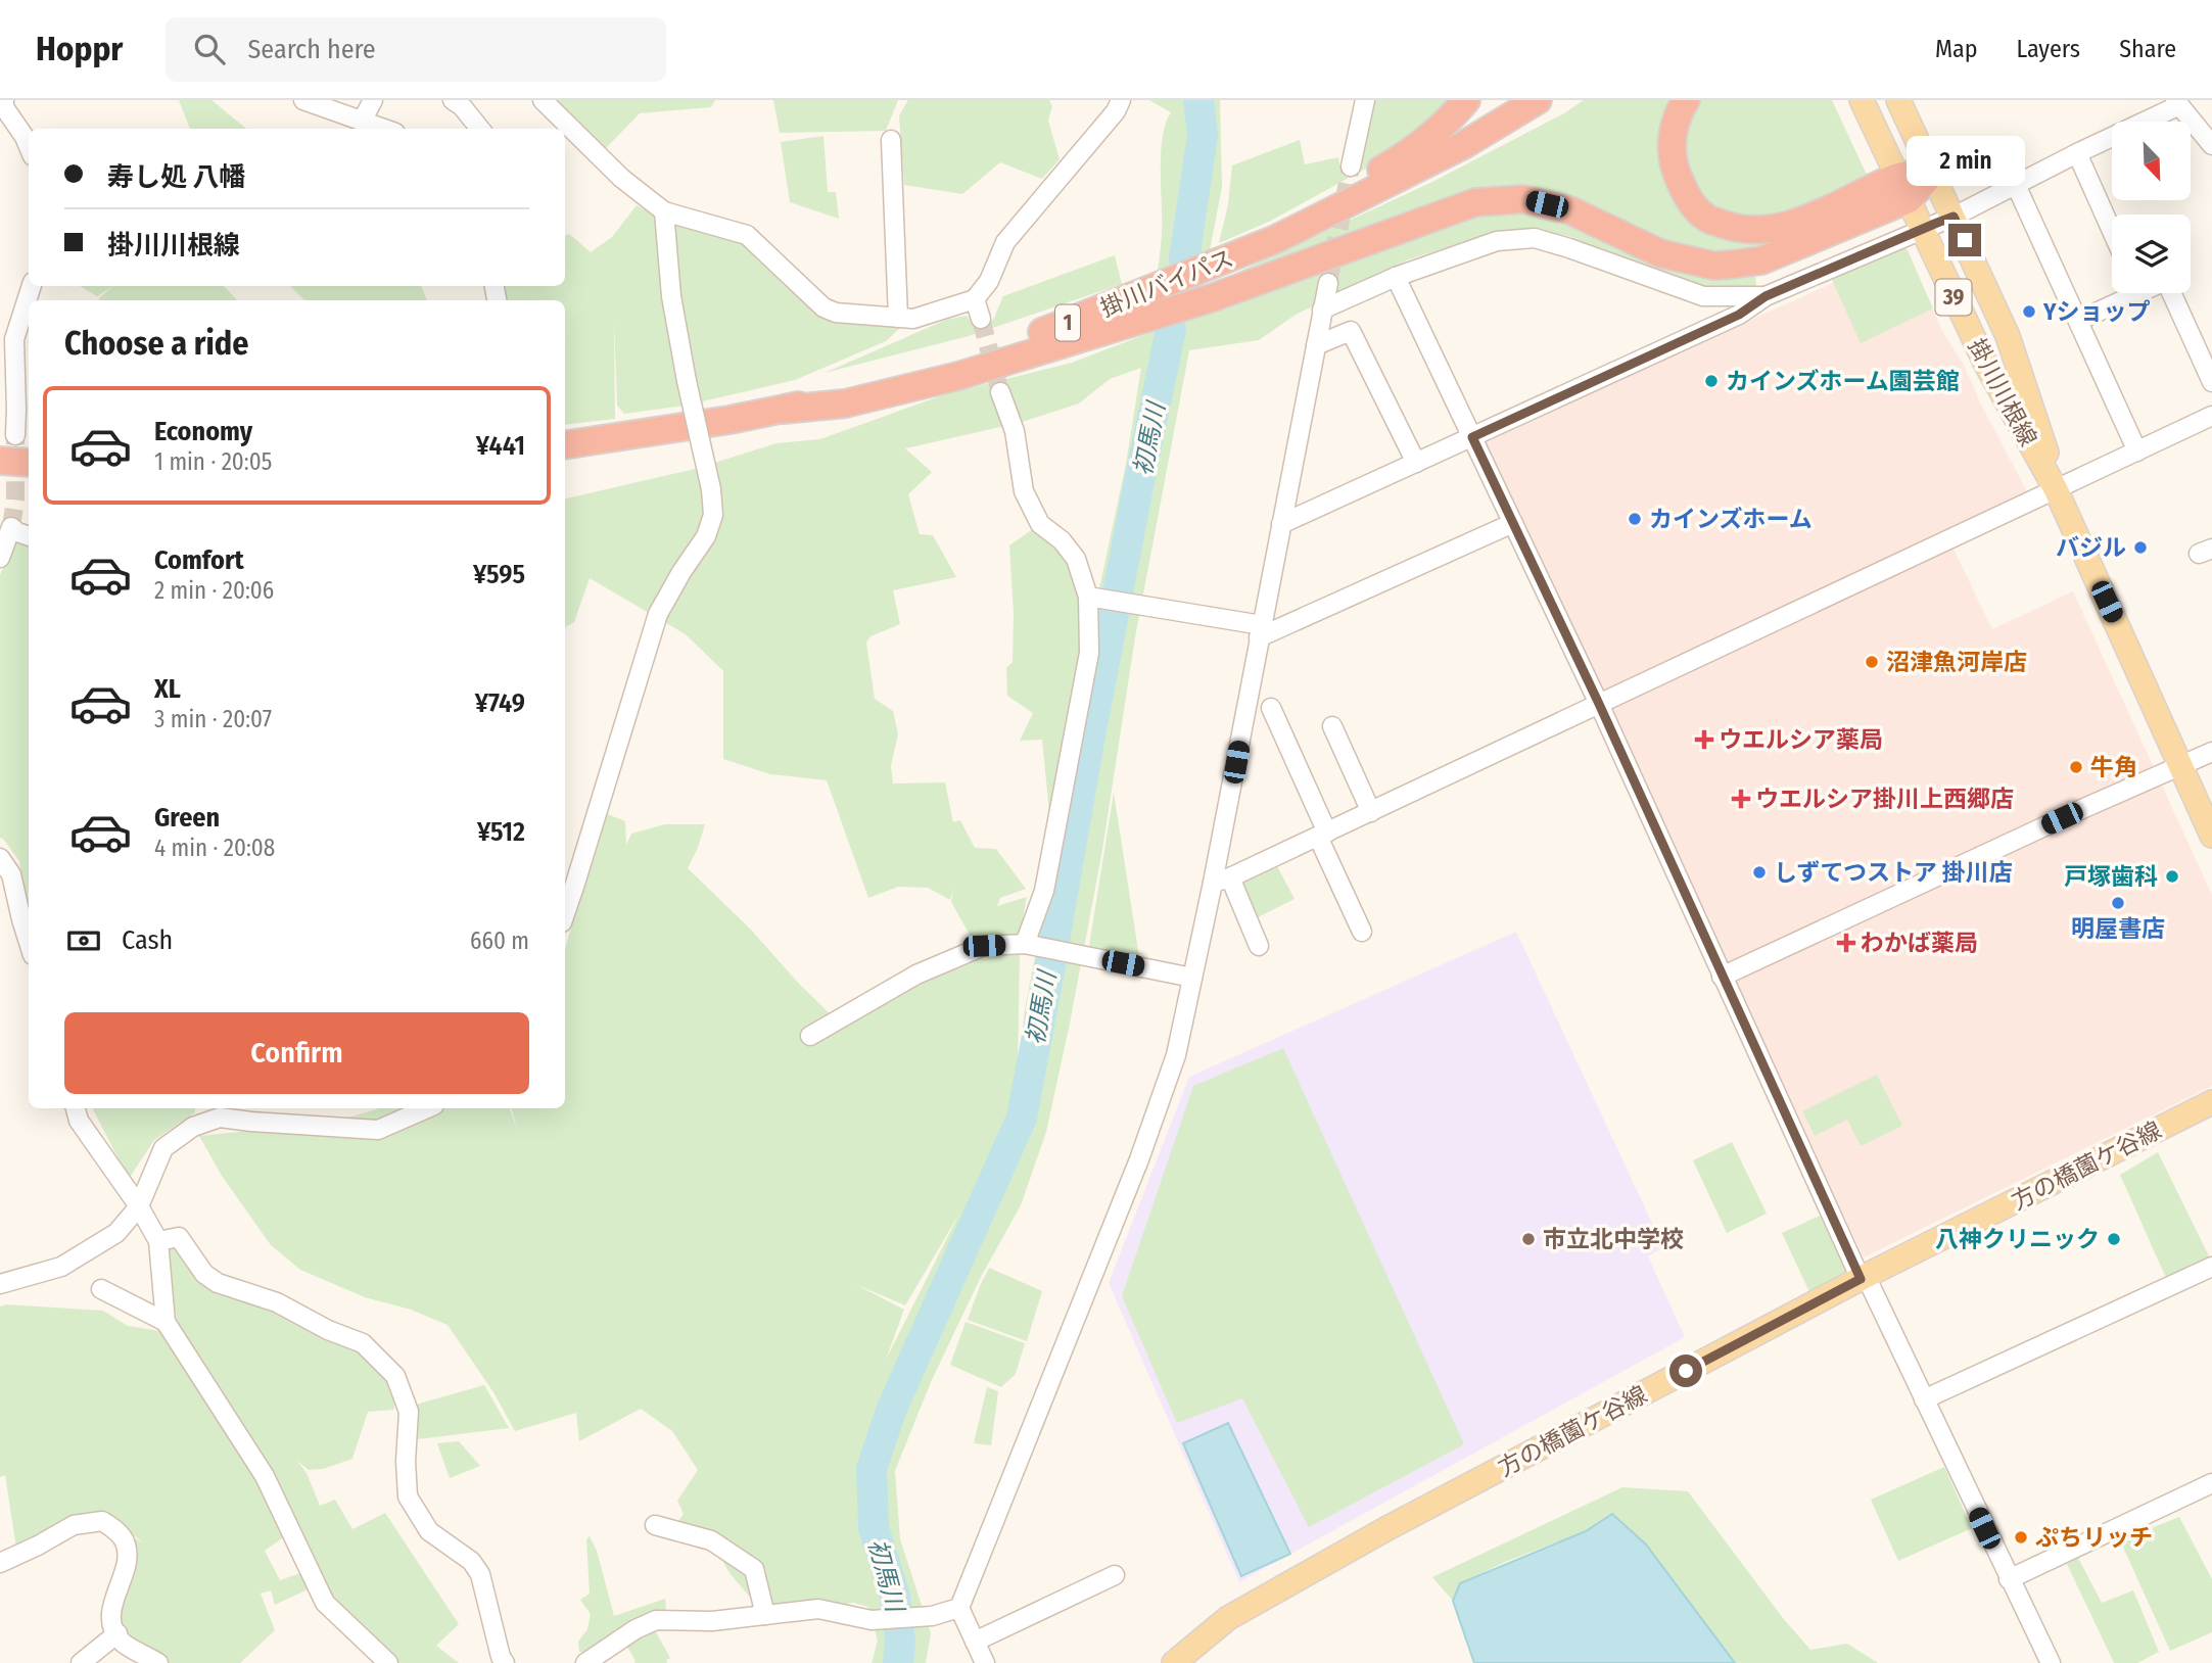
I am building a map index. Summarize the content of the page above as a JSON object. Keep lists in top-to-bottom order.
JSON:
{
  "streets": {
    "highway": ["掛川バイパス", "1"],
    "main road": ["39", "掛川川根線", "方の橋薗ケ谷線"]
  },
  "water": ["初馬川"],
  "places": {
    "other": [
      "Yショップ",
      "カインズホーム園芸館",
      "カインズホーム",
      "バジル",
      "沼津魚河岸店",
      "牛角",
      "しずてつストア 掛川店",
      "戸塚歯科",
      "明屋書店",
      "市立北中学校",
      "八神クリニック",
      "ぷちリッチ"
    ],
    "health": ["ウエルシア薬局", "ウエルシア掛川上西郷店", "わかば薬局"]
  },
  "north": "bottom right",
  "page": {
    "header": "Hoppr",
    "search": "Search here",
    "nav": ["Map", "Layers", "Share"],
    "banner": ["寿し処 八幡", "掛川川根線"],
    "bubble": "2 min",
    "heading": "Choose a ride",
    "list": [
      {
        "name": "Economy",
        "note": "1 min · 20:05",
        "value": "¥441"
      },
      {
        "name": "Comfort",
        "note": "2 min · 20:06",
        "value": "¥595"
      },
      {
        "name": "XL",
        "note": "3 min · 20:07",
        "value": "¥749"
      },
      {
        "name": "Green",
        "note": "4 min · 20:08",
        "value": "¥512"
      }
    ],
    "pay": ["Cash", "660 m"],
    "buttons": "Confirm"
  }
}
